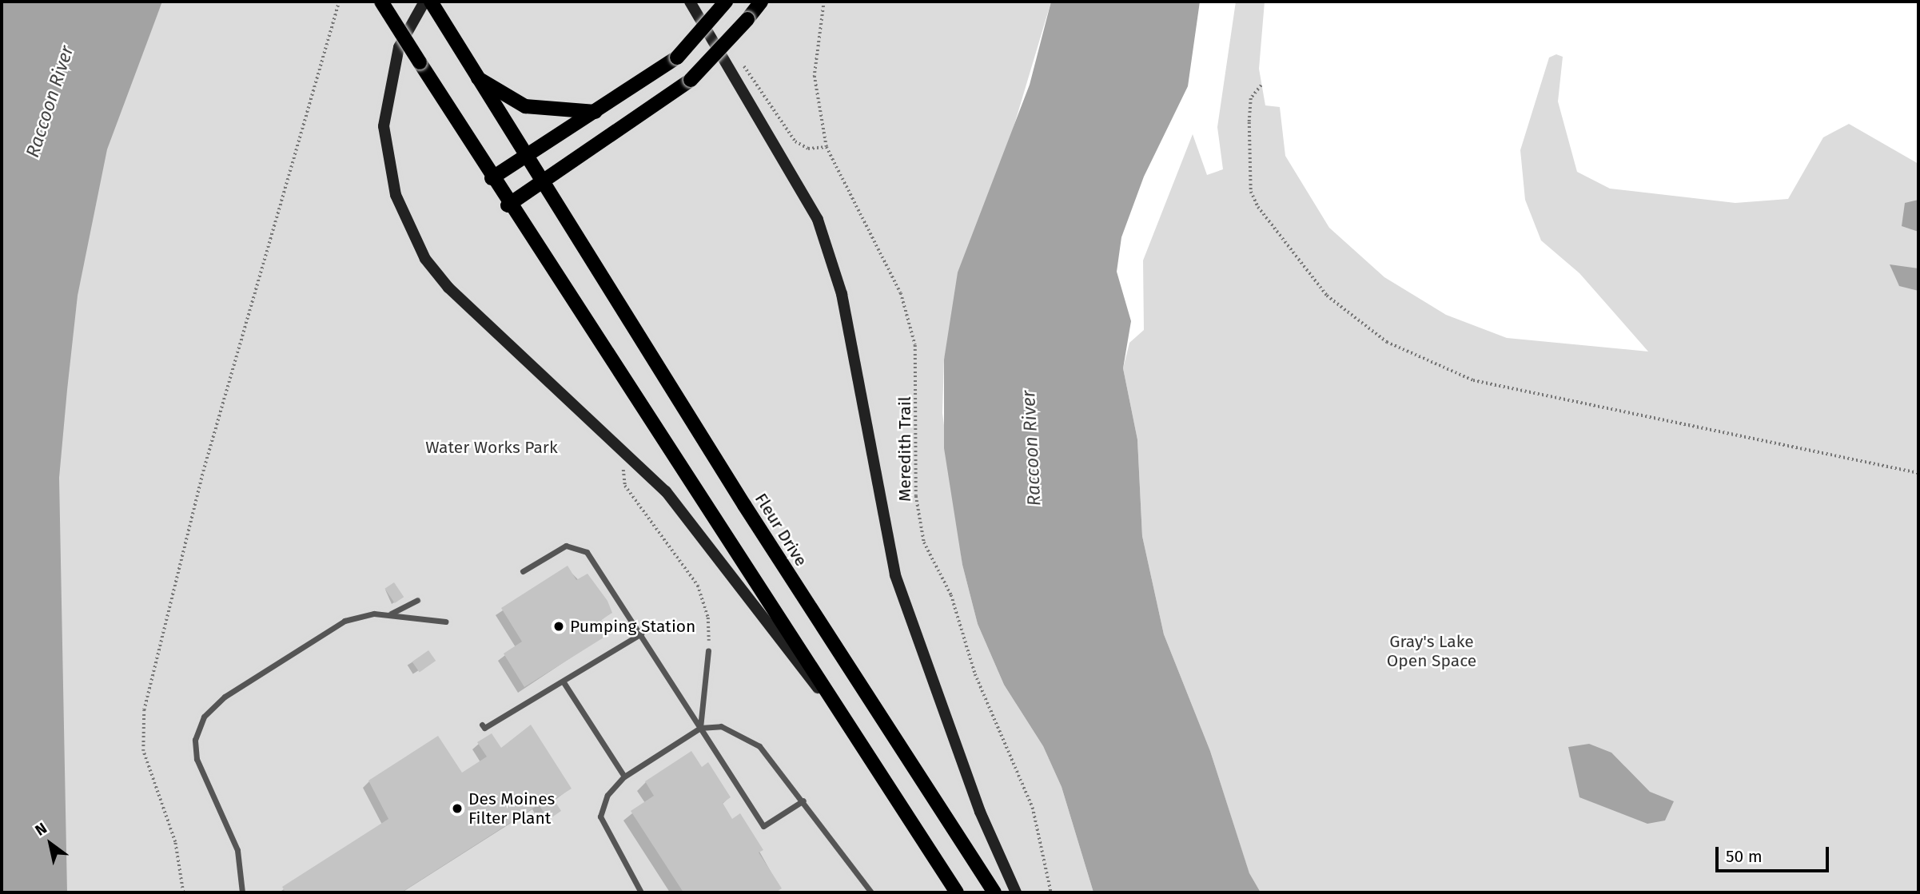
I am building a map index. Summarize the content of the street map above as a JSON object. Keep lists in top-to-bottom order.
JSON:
{
  "streets": {
    "main road": ["Fleur Drive"],
    "path": ["Meredith Trail"]
  },
  "water": ["Raccoon River"],
  "parks": ["Water Works Park", "Gray's Lake Open Space"],
  "places": ["Pumping Station", "Des Moines Filter Plant"],
  "scale_bar": "50 m",
  "north": "top left"
}
